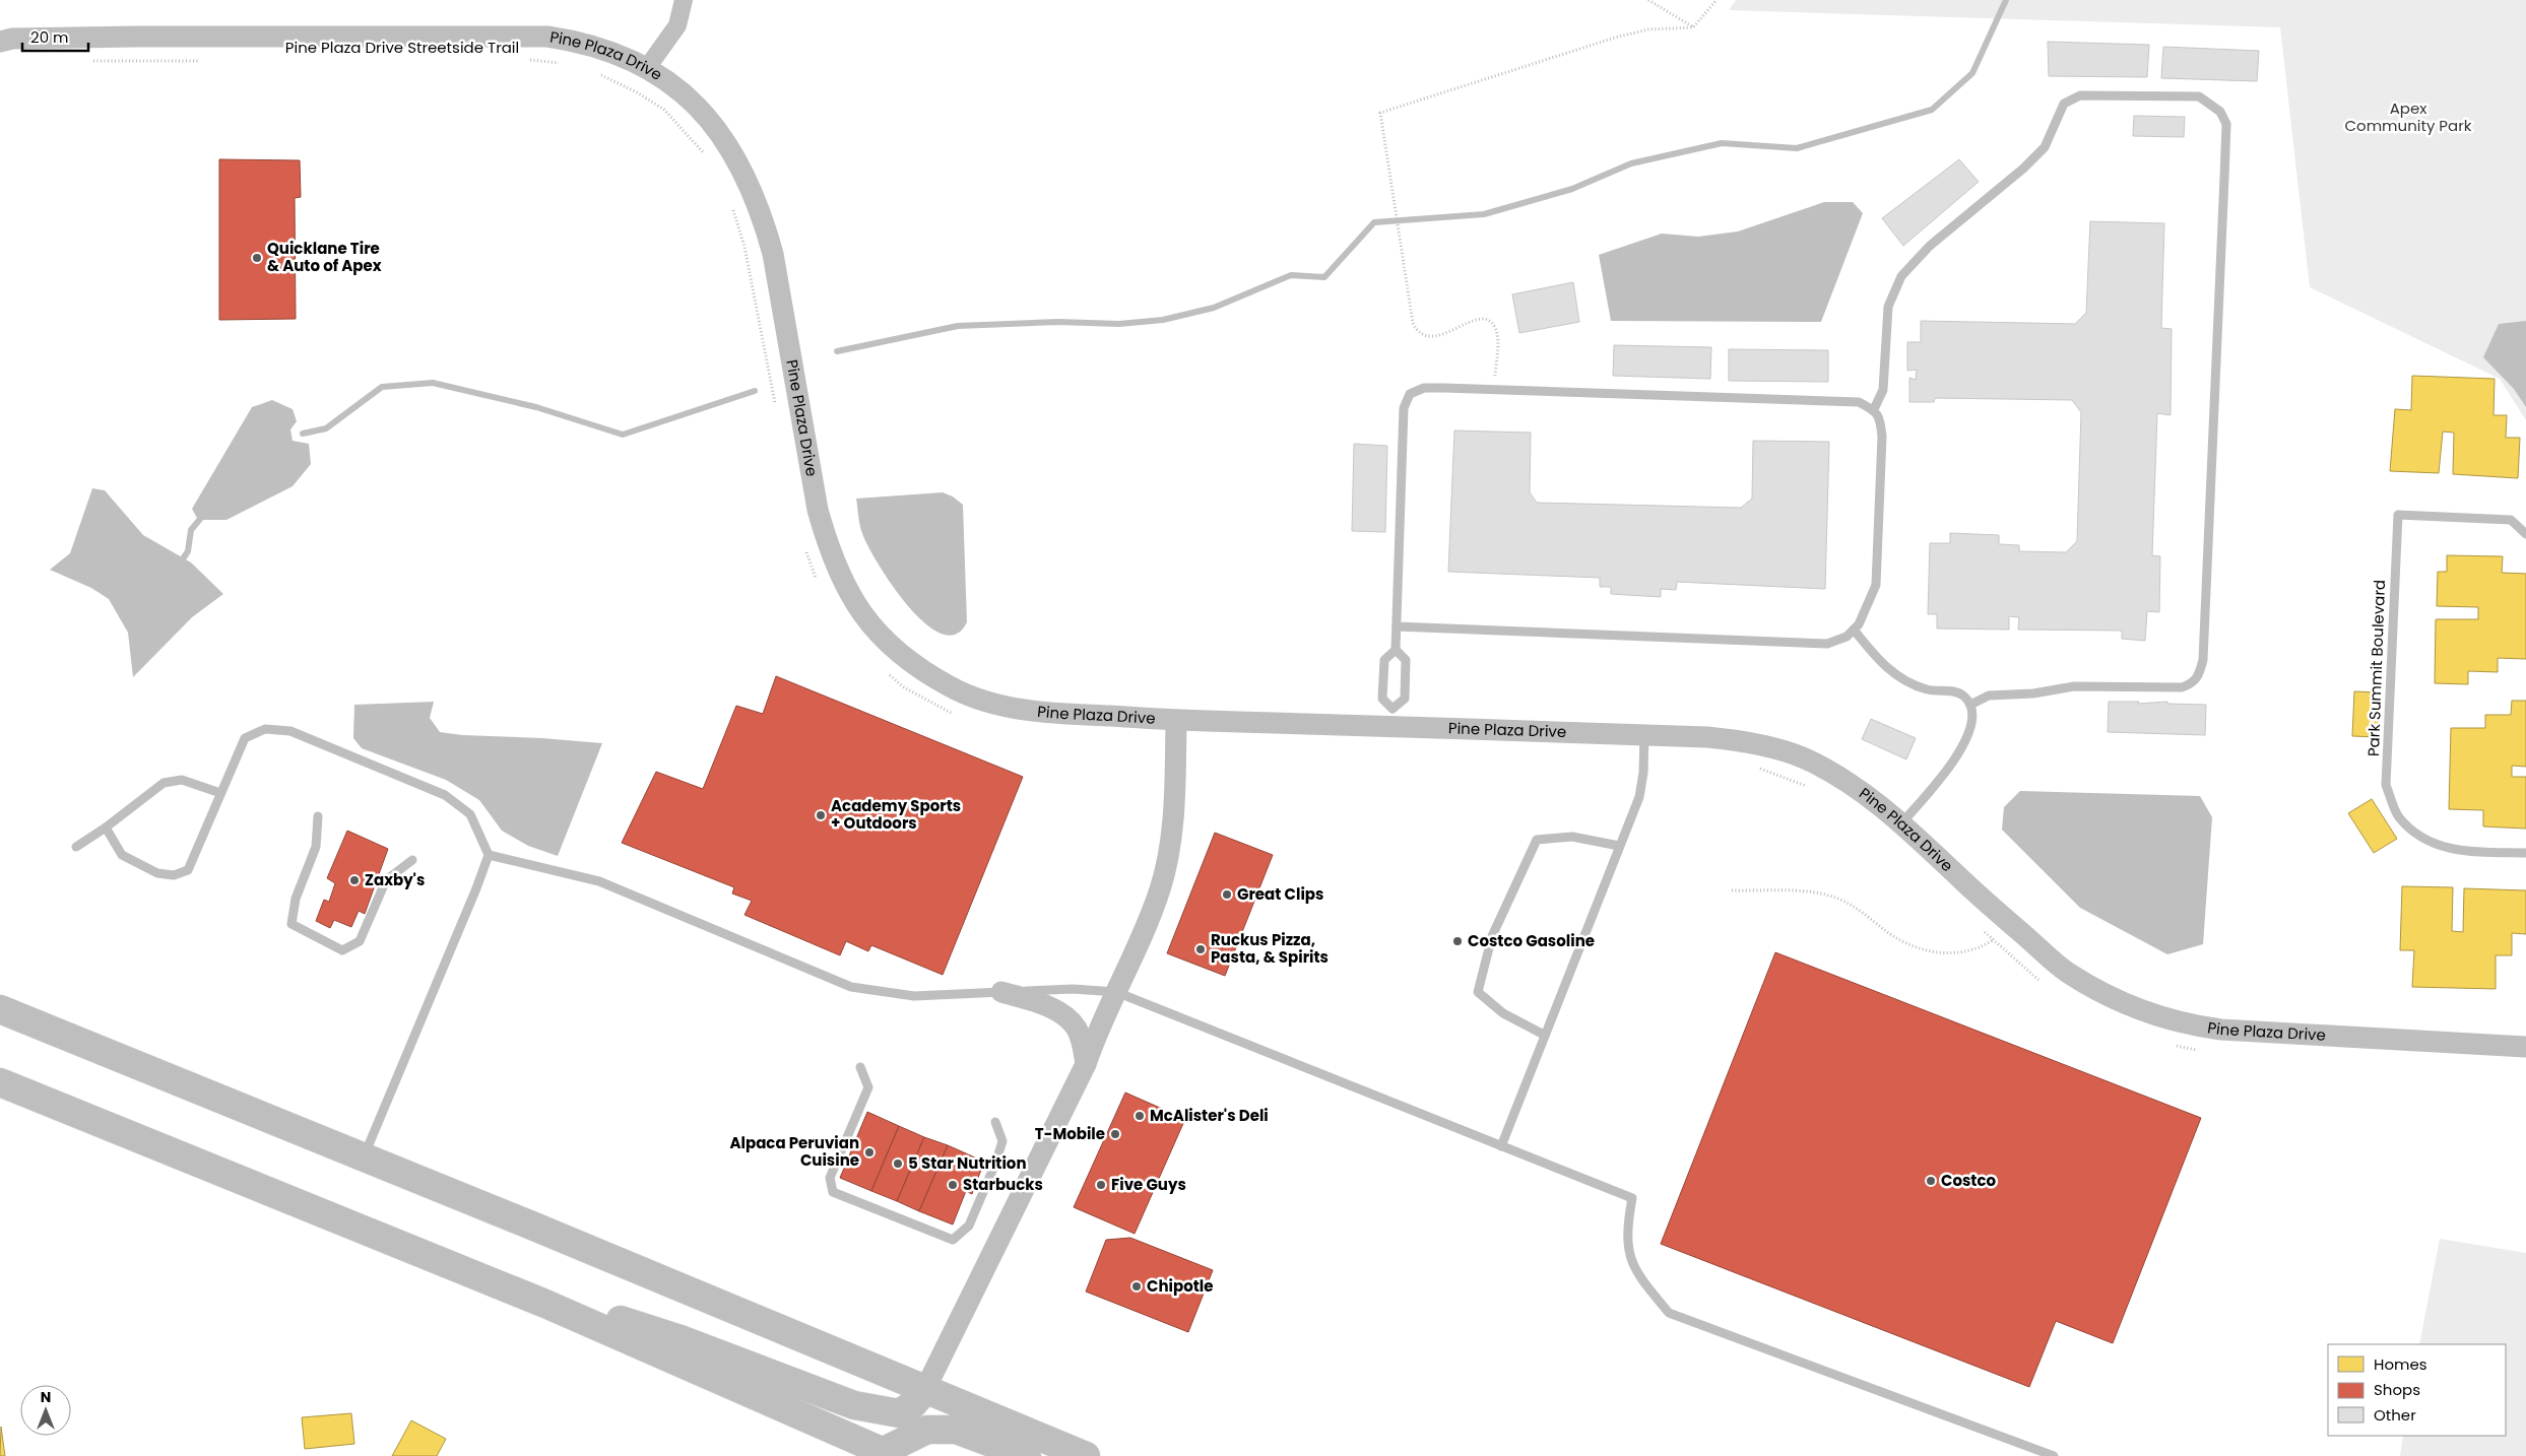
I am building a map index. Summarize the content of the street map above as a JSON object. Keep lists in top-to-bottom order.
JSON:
{
  "streets": {
    "street": ["Pine Plaza Drive"],
    "lane": ["Park Summit Boulevard"],
    "path": ["Pine Plaza Drive Streetside Trail"]
  },
  "parks": ["Apex Community Park"],
  "places": [
    "Quicklane Tire & Auto of Apex",
    "Academy Sports + Outdoors",
    "Zaxby's",
    "Great Clips",
    "Costco Gasoline",
    "Ruckus Pizza, Pasta, & Spirits",
    "McAlister's Deli",
    "T-Mobile",
    "Alpaca Peruvian Cuisine",
    "5 Star Nutrition",
    "Costco",
    "Starbucks",
    "Five Guys",
    "Chipotle"
  ],
  "legend": ["Homes", "Shops", "Other"],
  "scale_bar": "20 m",
  "north": "top"
}
